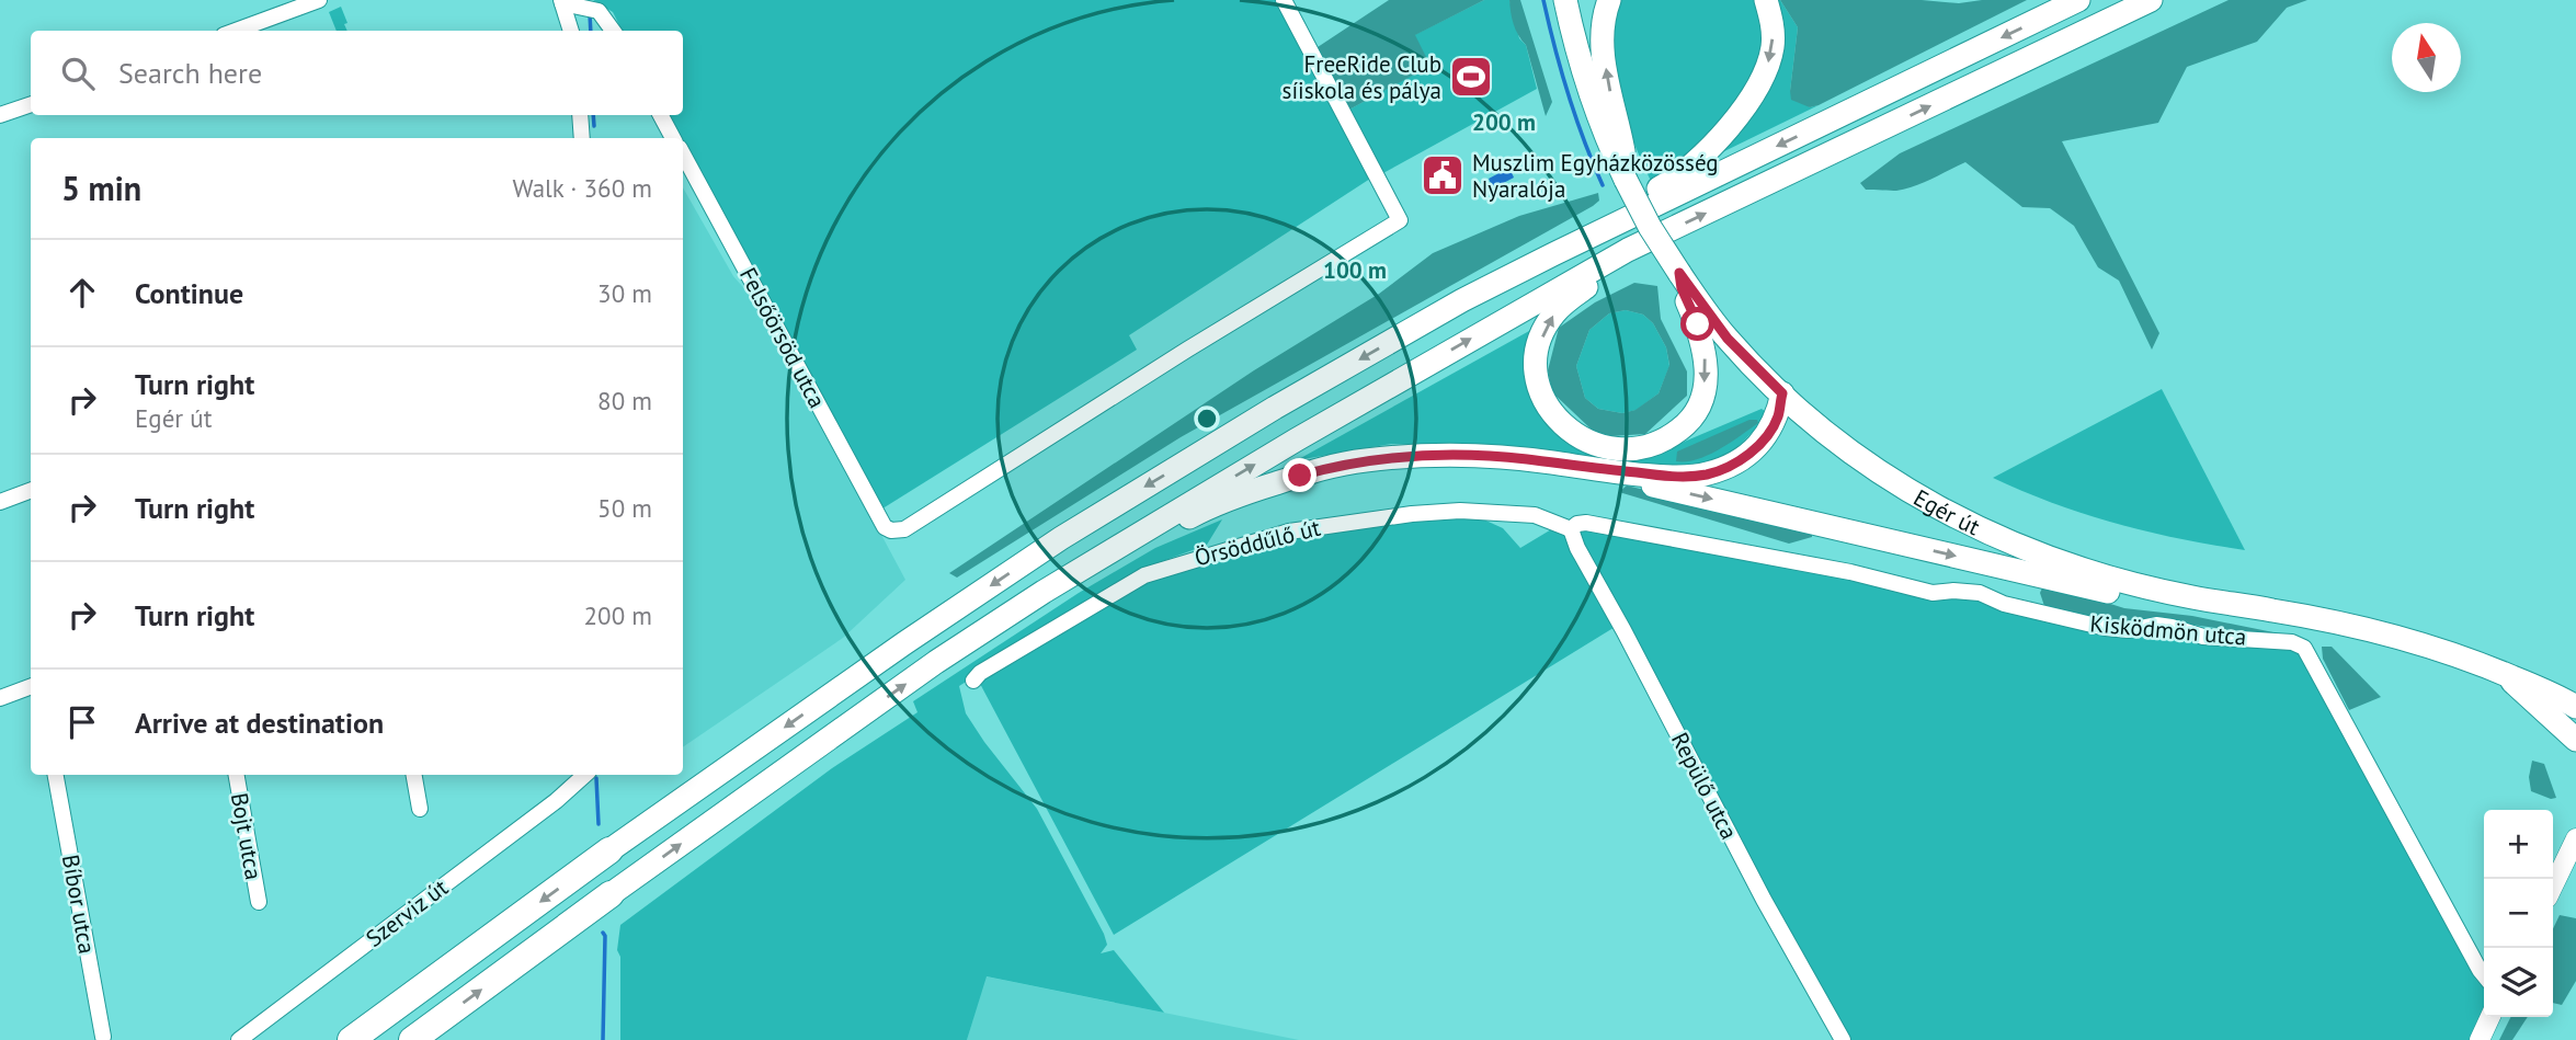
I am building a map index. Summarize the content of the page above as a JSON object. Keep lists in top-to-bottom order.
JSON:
{
  "streets": {
    "main road": ["Egér út"],
    "street": [
      "Felsőörsöd utca",
      "Örsöddűlő út",
      "Kisködmön utca",
      "Repülő utca",
      "Bojt utca",
      "Bíbor utca",
      "Szerviz út"
    ]
  },
  "crossings": [
    ["Örsöddűlő út", "Kisködmön utca"],
    ["Örsöddűlő út", "Repülő utca"],
    ["Kisködmön utca", "Repülő utca"]
  ],
  "places": {
    "sports": ["FreeRide Club síiskola és pálya"],
    "public building": ["Muszlim Egyházközösség Nyaralója"]
  },
  "north": "top",
  "page": {
    "search": "Search here",
    "heading": ["5 min", "Walk · 360 m"],
    "list": [
      ["Continue", "30 m"],
      ["Turn right", "Egér út", "80 m"],
      ["Turn right", "50 m"],
      ["Turn right", "200 m"],
      "Arrive at destination"
    ],
    "map_buttons": ["+", "−"]
  },
  "rings": ["200 m", "100 m"]
}
